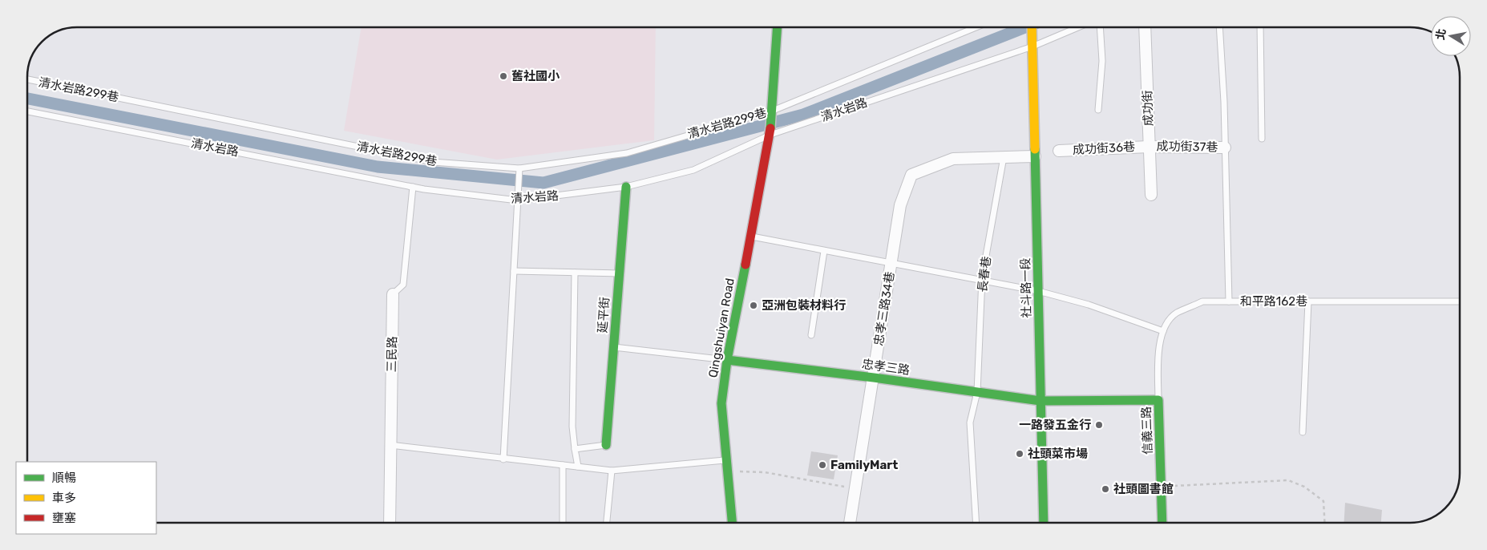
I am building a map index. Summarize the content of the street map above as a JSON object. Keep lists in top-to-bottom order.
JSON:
{
  "streets": {
    "street": [
      "成功街",
      "成功街37巷",
      "成功街36巷",
      "社斗路一段",
      "忠孝三路34巷",
      "延平街",
      "Qingshuiyan Road",
      "三民路",
      "忠孝三路",
      "信義三路"
    ],
    "lane": [
      "清水岩路299巷",
      "清水岩路",
      "長春巷",
      "和平路162巷"
    ]
  },
  "crossings": [
    ["清水岩路299巷", "Qingshuiyan Road"],
    ["成功街", "成功街37巷"],
    ["成功街", "成功街36巷"],
    ["清水岩路", "社斗路一段"],
    ["清水岩路", "延平街"],
    ["清水岩路", "Qingshuiyan Road"],
    ["清水岩路", "三民路"],
    ["成功街37巷", "成功街36巷"],
    ["長春巷", "忠孝三路34巷"],
    ["長春巷", "忠孝三路"],
    ["社斗路一段", "忠孝三路34巷"],
    ["社斗路一段", "忠孝三路"],
    ["社斗路一段", "信義三路"],
    ["和平路162巷", "信義三路"],
    ["忠孝三路34巷", "忠孝三路"],
    ["Qingshuiyan Road", "忠孝三路"],
    ["忠孝三路", "信義三路"]
  ],
  "places": [
    "舊社國小",
    "亞洲包裝材料行",
    "一路發五金行",
    "社頭菜市場",
    "FamilyMart",
    "社頭圖書館"
  ],
  "legend": ["順暢", "車多", "壅塞"],
  "north": "left"
}
